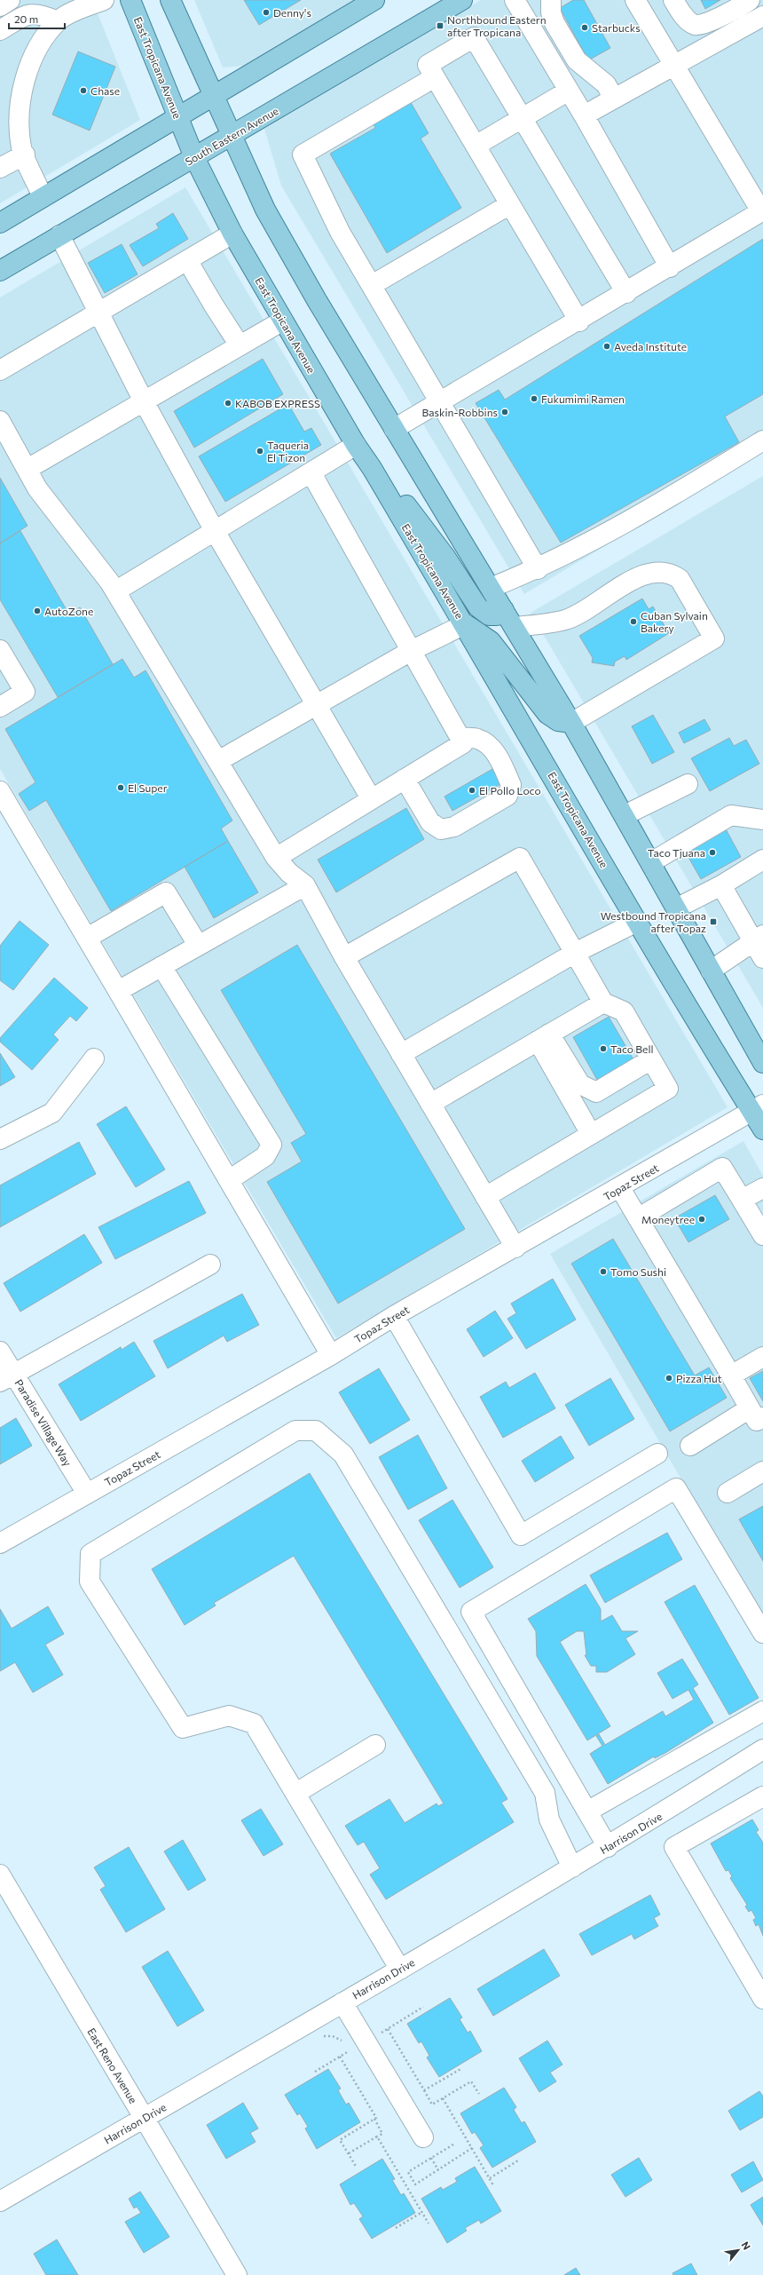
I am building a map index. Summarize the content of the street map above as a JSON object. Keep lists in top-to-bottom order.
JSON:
{
  "streets": {
    "main road": ["East Tropicana Avenue", "South Eastern Avenue"],
    "street": [
      "Topaz Street",
      "Paradise Village Way",
      "Harrison Drive",
      "East Reno Avenue"
    ]
  },
  "crossings": [
    ["East Tropicana Avenue", "South Eastern Avenue"],
    ["East Tropicana Avenue", "Topaz Street"],
    ["Topaz Street", "Paradise Village Way"],
    ["Harrison Drive", "East Reno Avenue"]
  ],
  "places": {
    "other": [
      "Denny's",
      "Starbucks",
      "Chase",
      "Aveda Institute",
      "Fukumimi Ramen",
      "KABOB EXPRESS",
      "Baskin-Robbins",
      "Taqueria El Tizon",
      "AutoZone",
      "Cuban Sylvain Bakery",
      "El Super",
      "El Pollo Loco",
      "Taco Tjuana",
      "Taco Bell",
      "Moneytree",
      "Tomo Sushi",
      "Pizza Hut"
    ],
    "transit": ["Northbound Eastern after Tropicana", "Westbound Tropicana after Topaz"]
  },
  "scale_bar": "20 m",
  "north": "top right"
}
